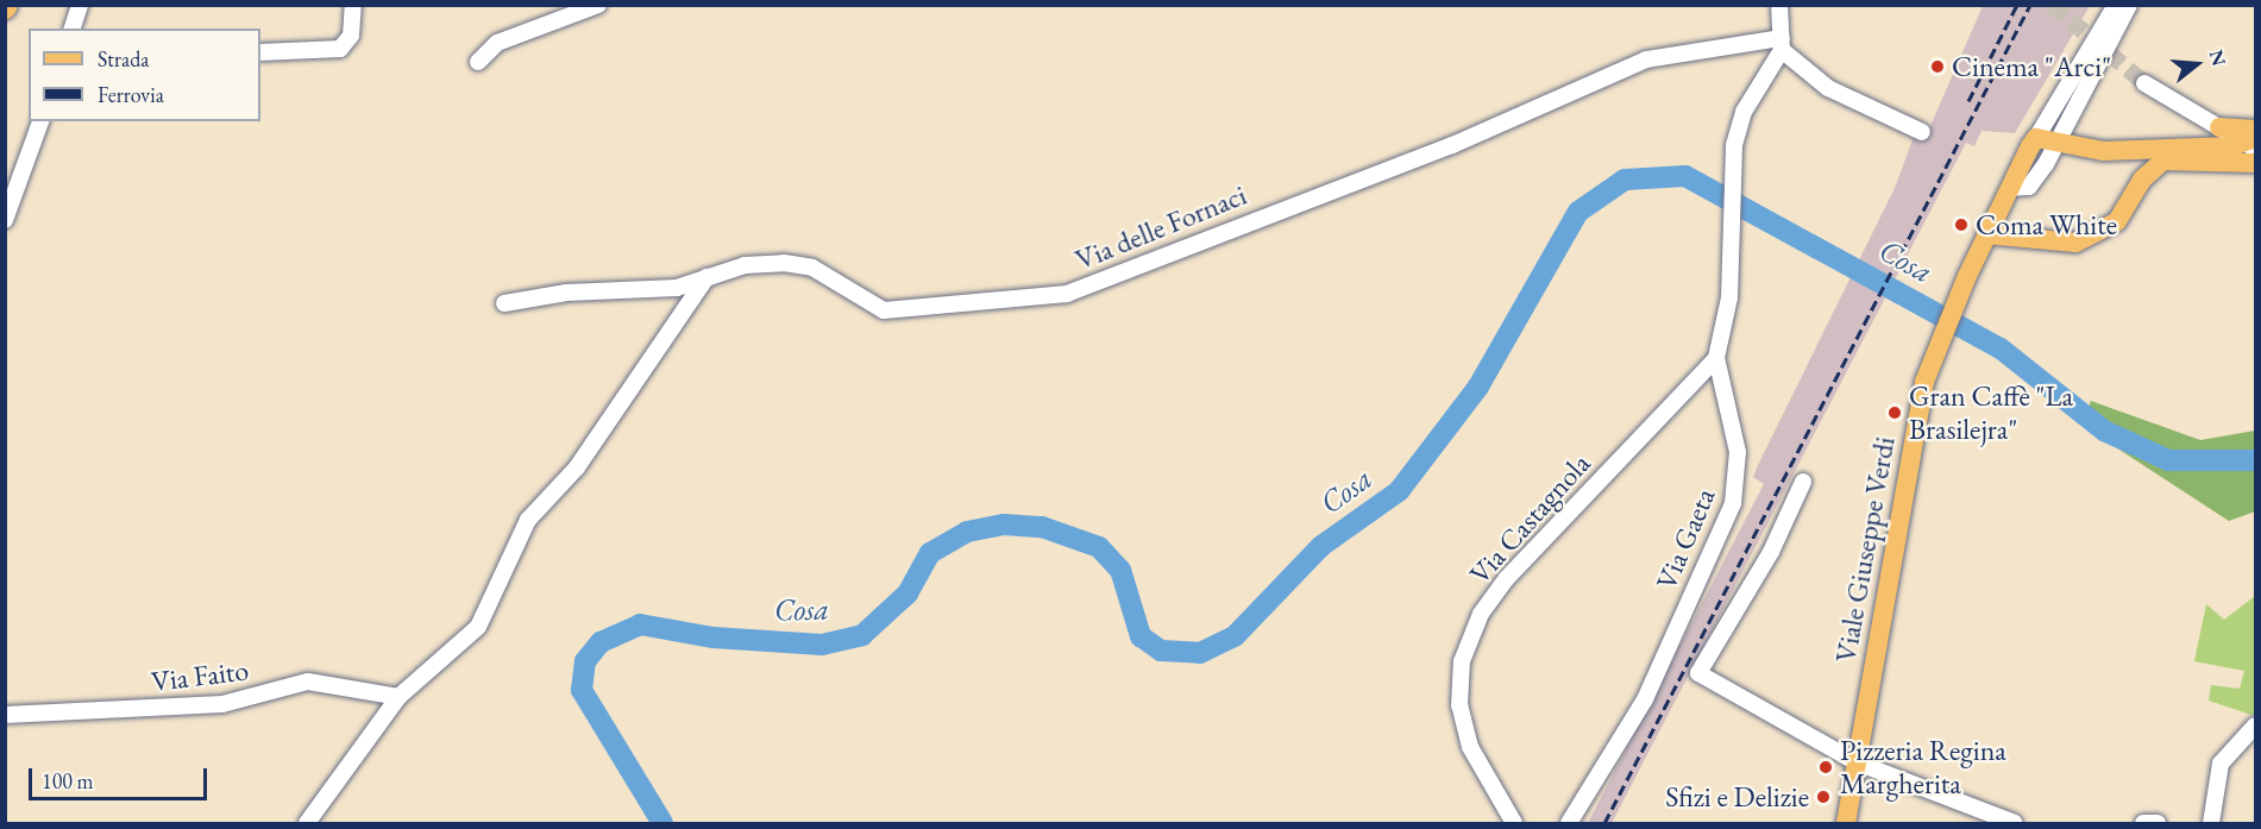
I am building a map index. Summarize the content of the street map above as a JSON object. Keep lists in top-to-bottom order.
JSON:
{
  "streets": {
    "main road": ["Viale Giuseppe Verdi"],
    "street": [
      "Via delle Fornaci",
      "Via Castagnola",
      "Via Gaeta",
      "Via Faito"
    ]
  },
  "crossings": [
    ["Via delle Fornaci", "Via Gaeta"],
    ["Via Castagnola", "Via Gaeta"]
  ],
  "water": ["Cosa"],
  "places": [
    "Cinema \"Arci\"",
    "Coma White",
    "Gran Caffè \"La Brasilejra\"",
    "Pizzeria Regina Margherita",
    "Sfizi e Delizie"
  ],
  "legend": ["Strada", "Ferrovia"],
  "scale_bar": "100 m",
  "north": "right"
}
